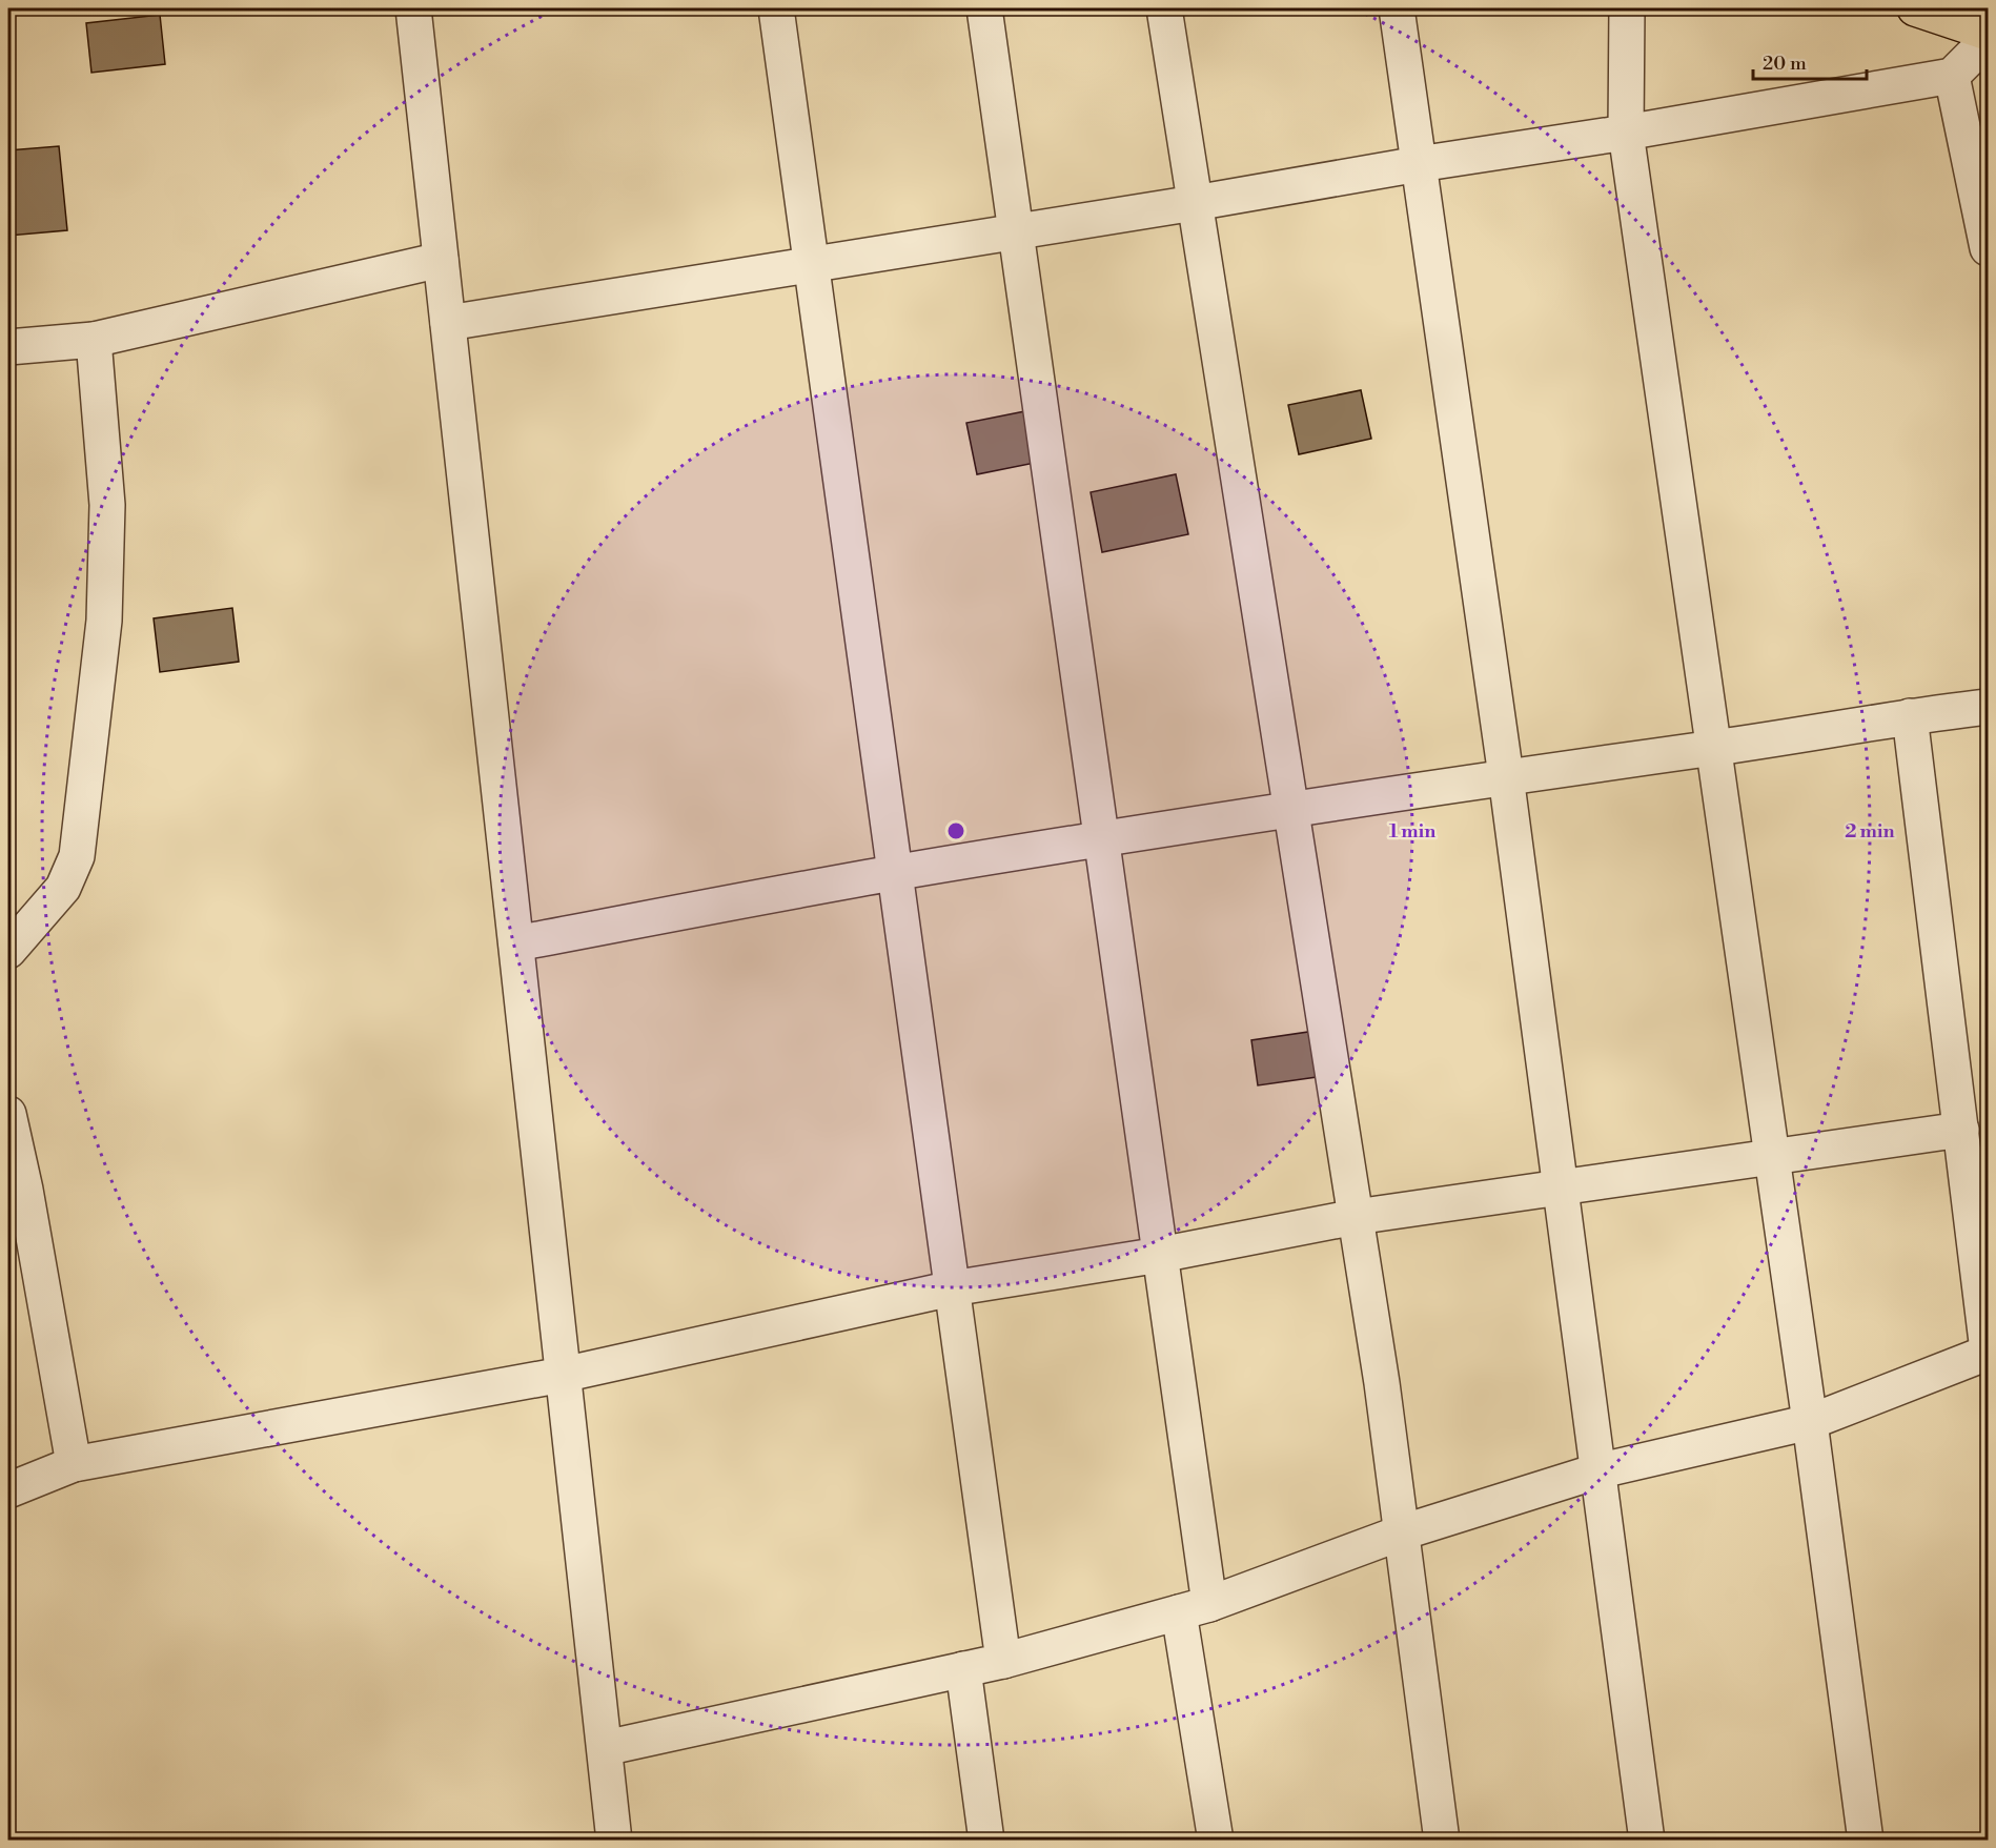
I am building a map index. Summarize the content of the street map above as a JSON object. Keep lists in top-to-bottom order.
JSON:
{
  "scale_bar": "20 m",
  "rings": ["1 min", "2 min"]
}
